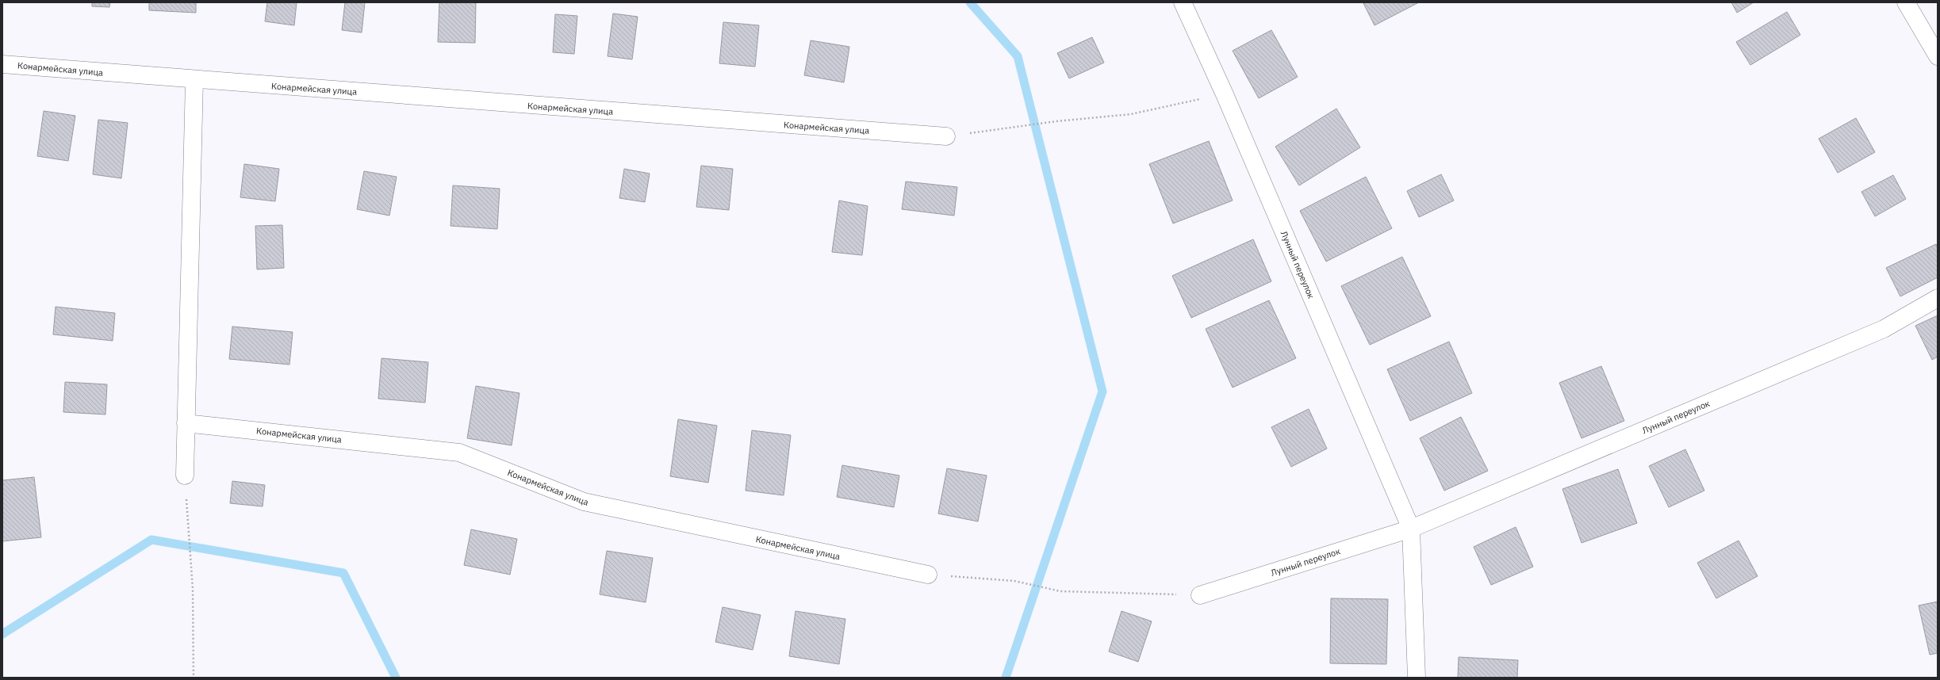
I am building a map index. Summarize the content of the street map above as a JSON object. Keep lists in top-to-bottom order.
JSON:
{
  "streets": {
    "street": ["Конармейская улица", "Лунный переулок"]
  }
}
